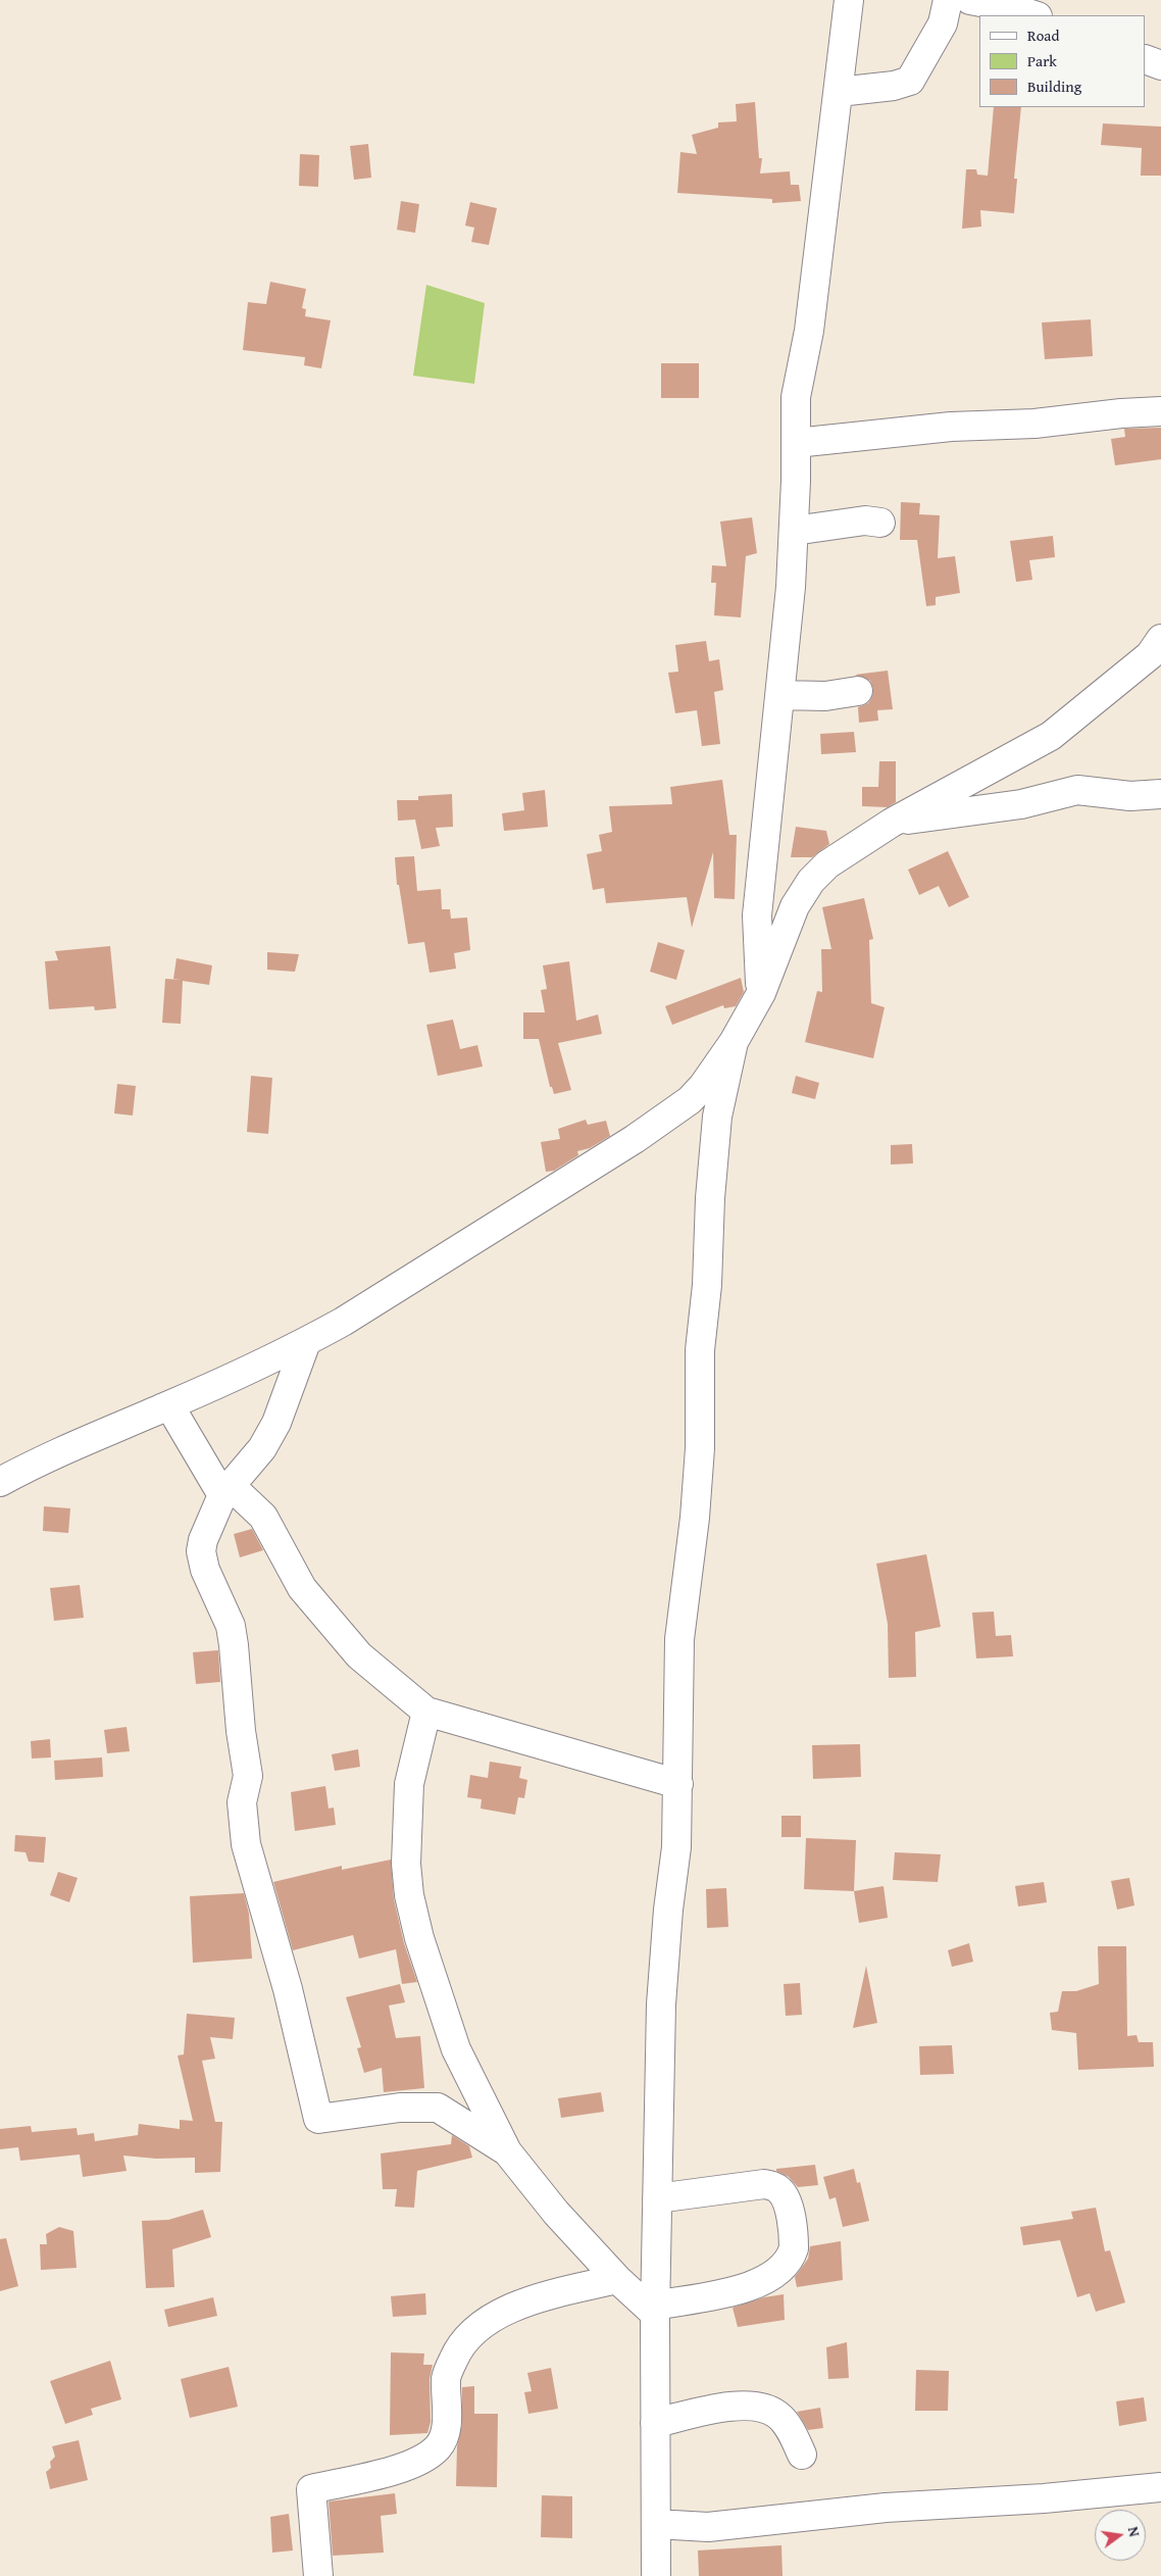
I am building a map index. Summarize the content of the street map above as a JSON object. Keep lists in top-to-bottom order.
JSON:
{
  "legend": ["Road", "Park", "Building"],
  "north": "right"
}
